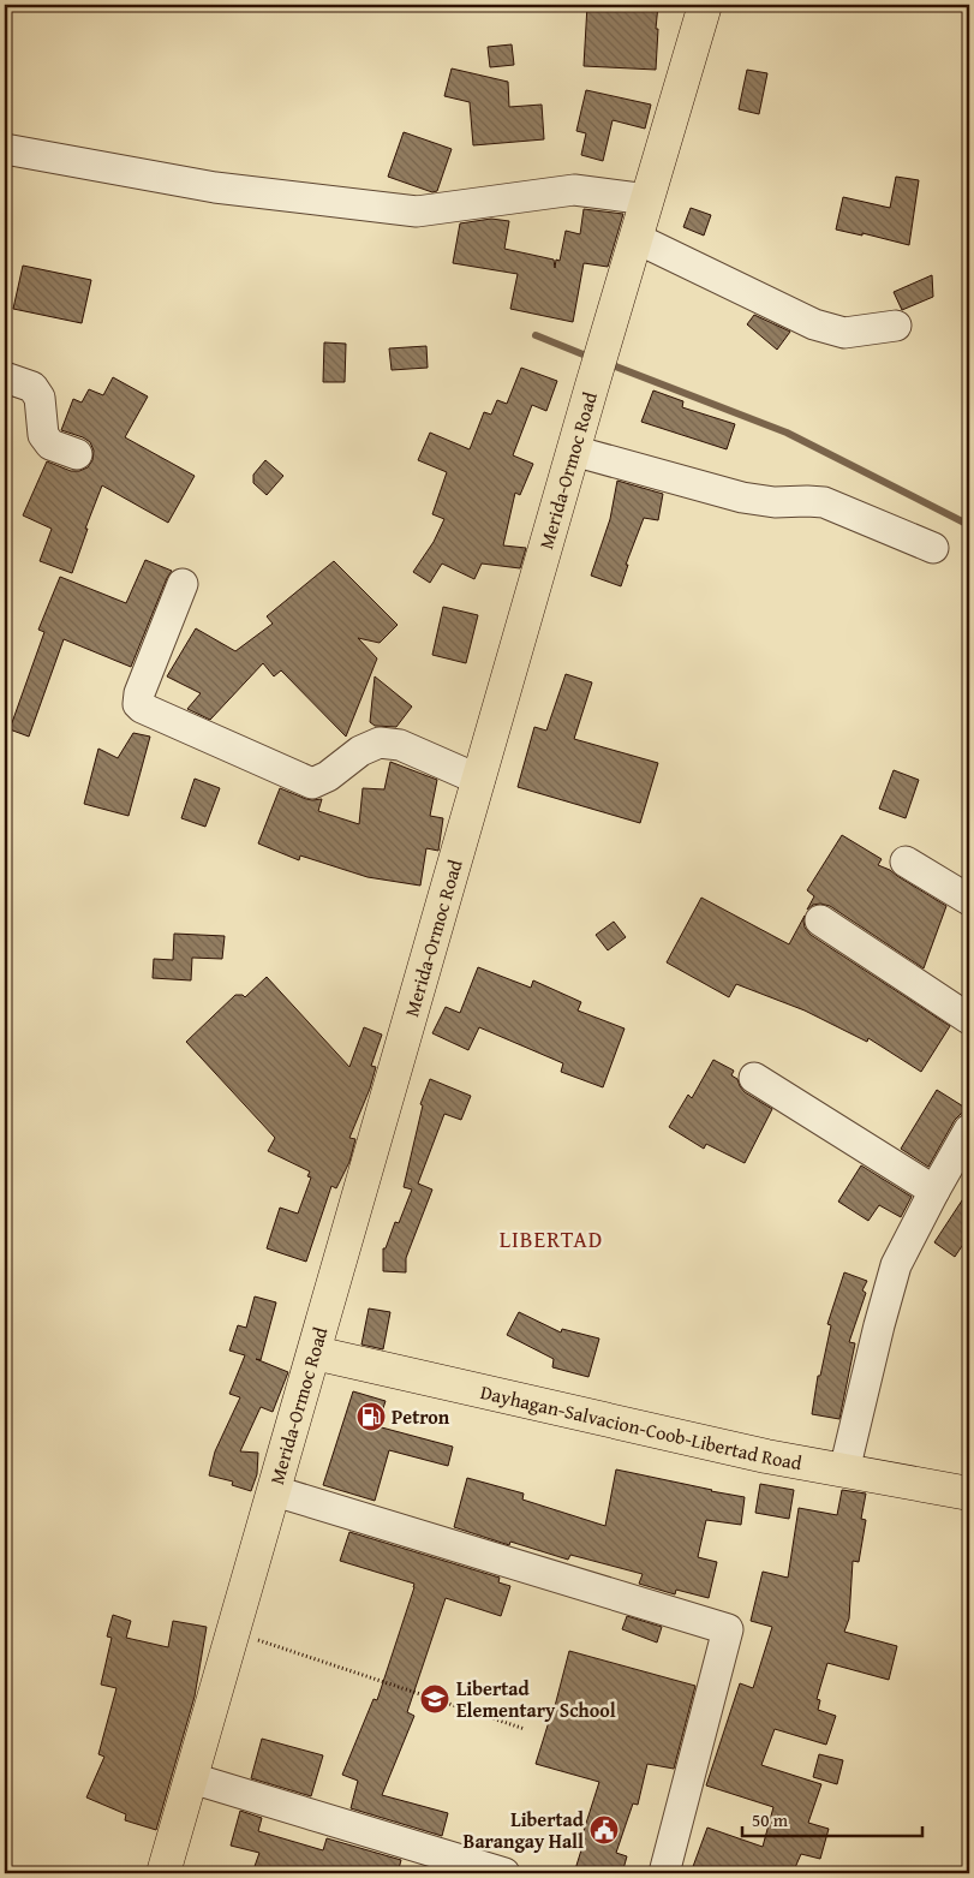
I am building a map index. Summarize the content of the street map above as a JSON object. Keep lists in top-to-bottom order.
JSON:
{
  "streets": {
    "main road": ["Merida-Ormoc Road", "Dayhagan-Salvacion-Coob-Libertad Road"]
  },
  "crossings": [
    ["Merida-Ormoc Road", "Dayhagan-Salvacion-Coob-Libertad Road"]
  ],
  "districts": ["LIBERTAD"],
  "places": {
    "fuel station": ["Petron"],
    "school or university": ["Libertad Elementary School"],
    "public building": ["Libertad Barangay Hall"]
  },
  "scale_bar": "50 m"
}
